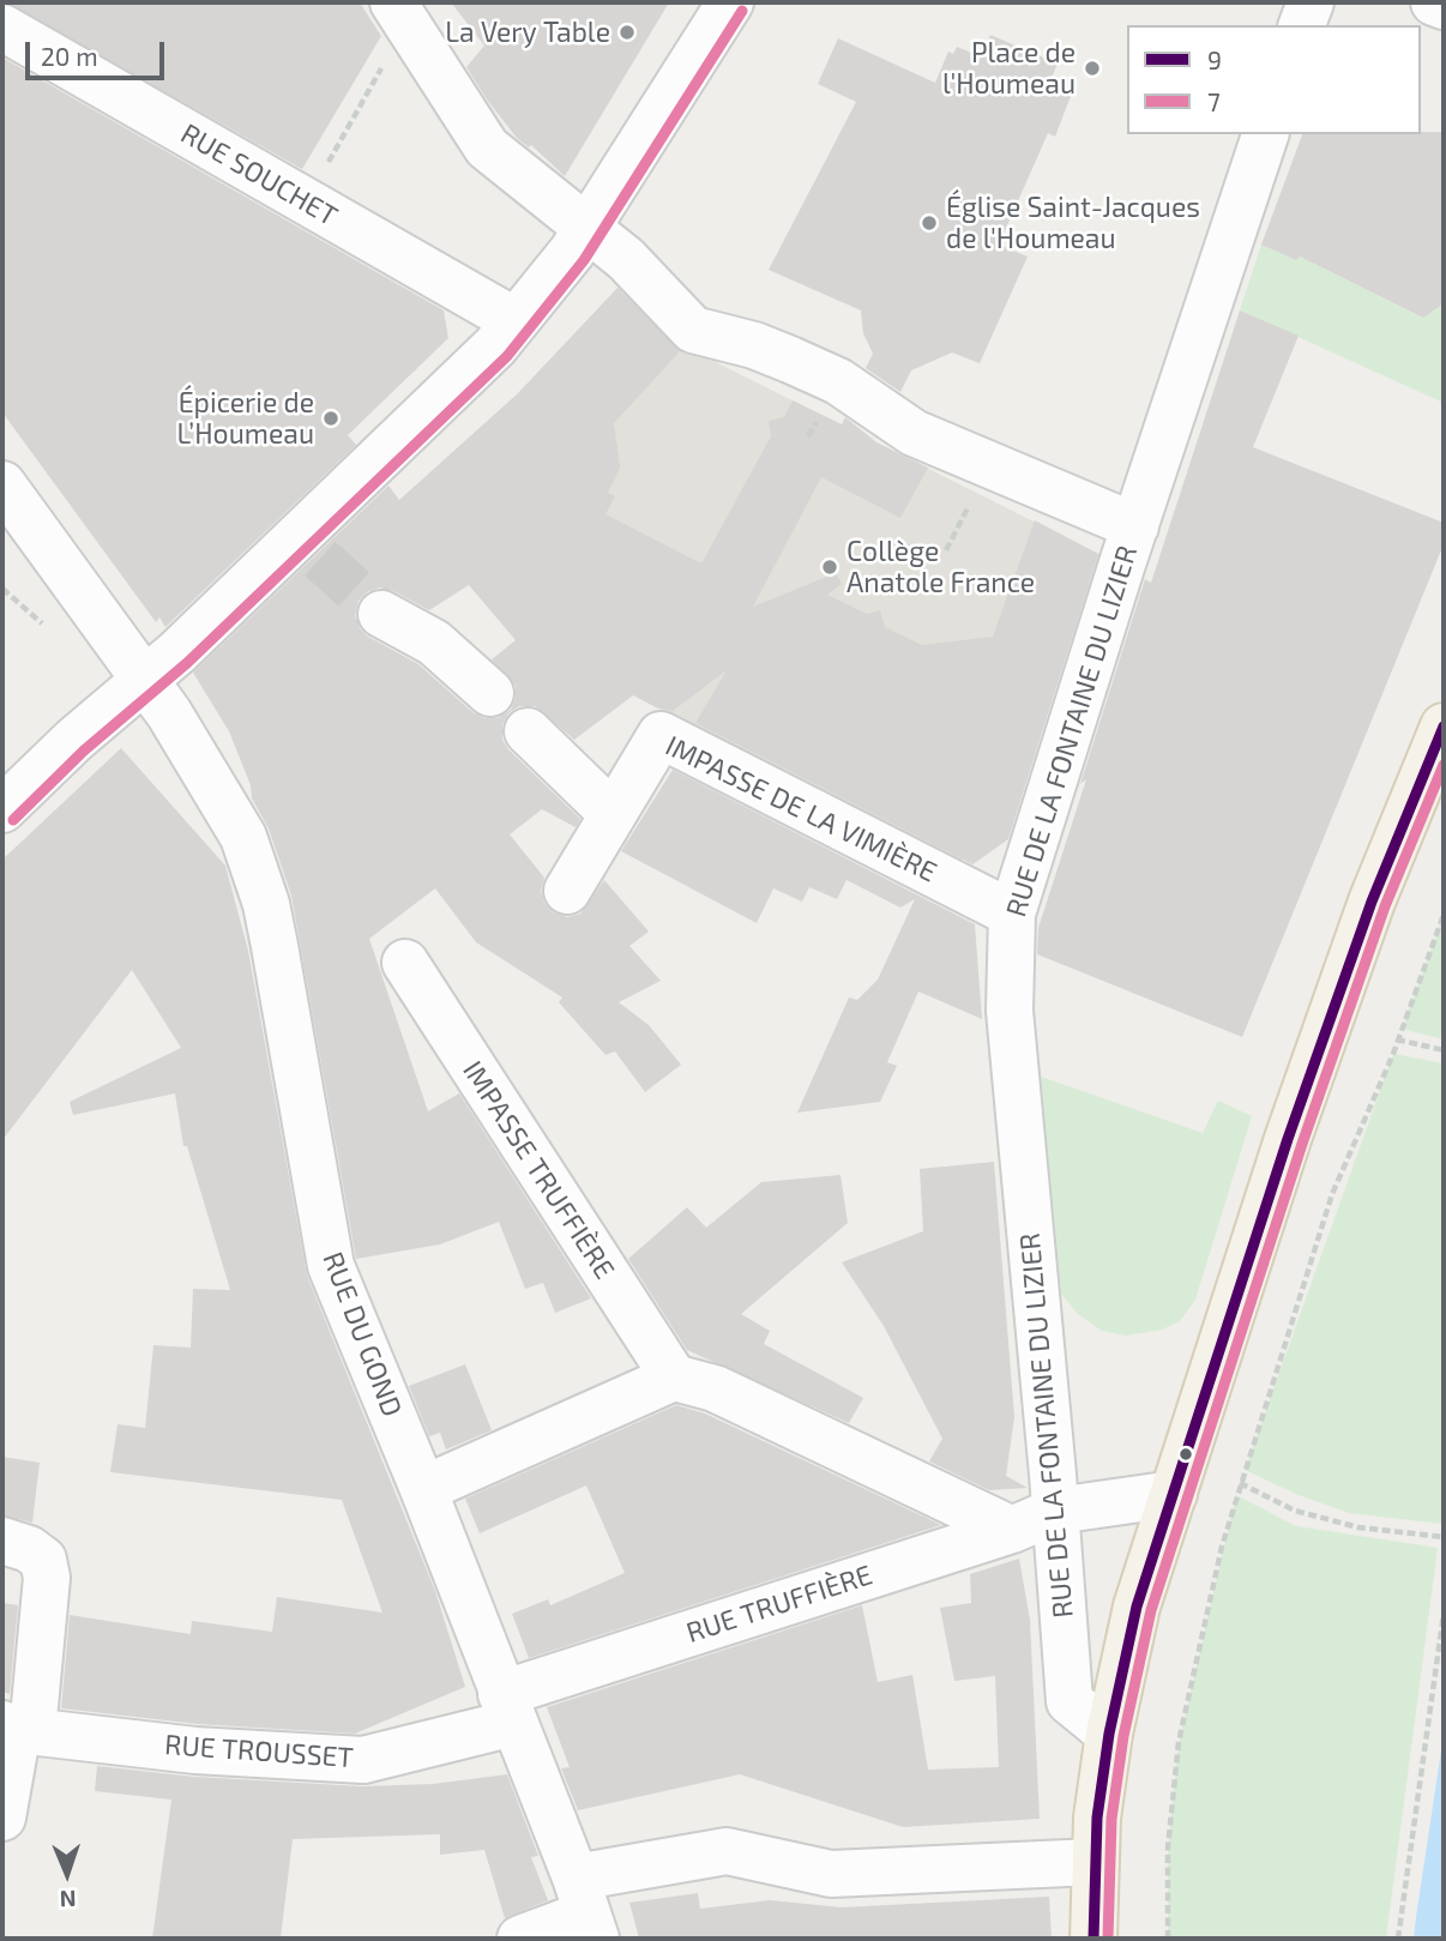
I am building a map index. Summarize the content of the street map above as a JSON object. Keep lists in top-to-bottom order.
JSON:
{
  "streets": {
    "street": [
      "RUE SOUCHET",
      "RUE DE LA FONTAINE DU LIZIER",
      "IMPASSE DE LA VIMIÈRE",
      "IMPASSE TRUFFIÈRE",
      "RUE DU GOND",
      "RUE TRUFFIÈRE",
      "RUE TROUSSET"
    ]
  },
  "crossings": [
    ["RUE DE LA FONTAINE DU LIZIER", "IMPASSE DE LA VIMIÈRE"],
    ["RUE DE LA FONTAINE DU LIZIER", "RUE TRUFFIÈRE"],
    ["RUE DU GOND", "RUE TRUFFIÈRE"],
    ["RUE DU GOND", "RUE TROUSSET"],
    ["RUE TRUFFIÈRE", "RUE TROUSSET"]
  ],
  "places": [
    "La Very Table",
    "Place de l'Houmeau",
    "Église Saint-Jacques de l'Houmeau",
    "Épicerie de L’Houmeau",
    "Collège Anatole France"
  ],
  "lines": ["transit line 7", "transit line 9"],
  "legend": ["9", "7"],
  "scale_bar": "20 m",
  "north": "bottom"
}
